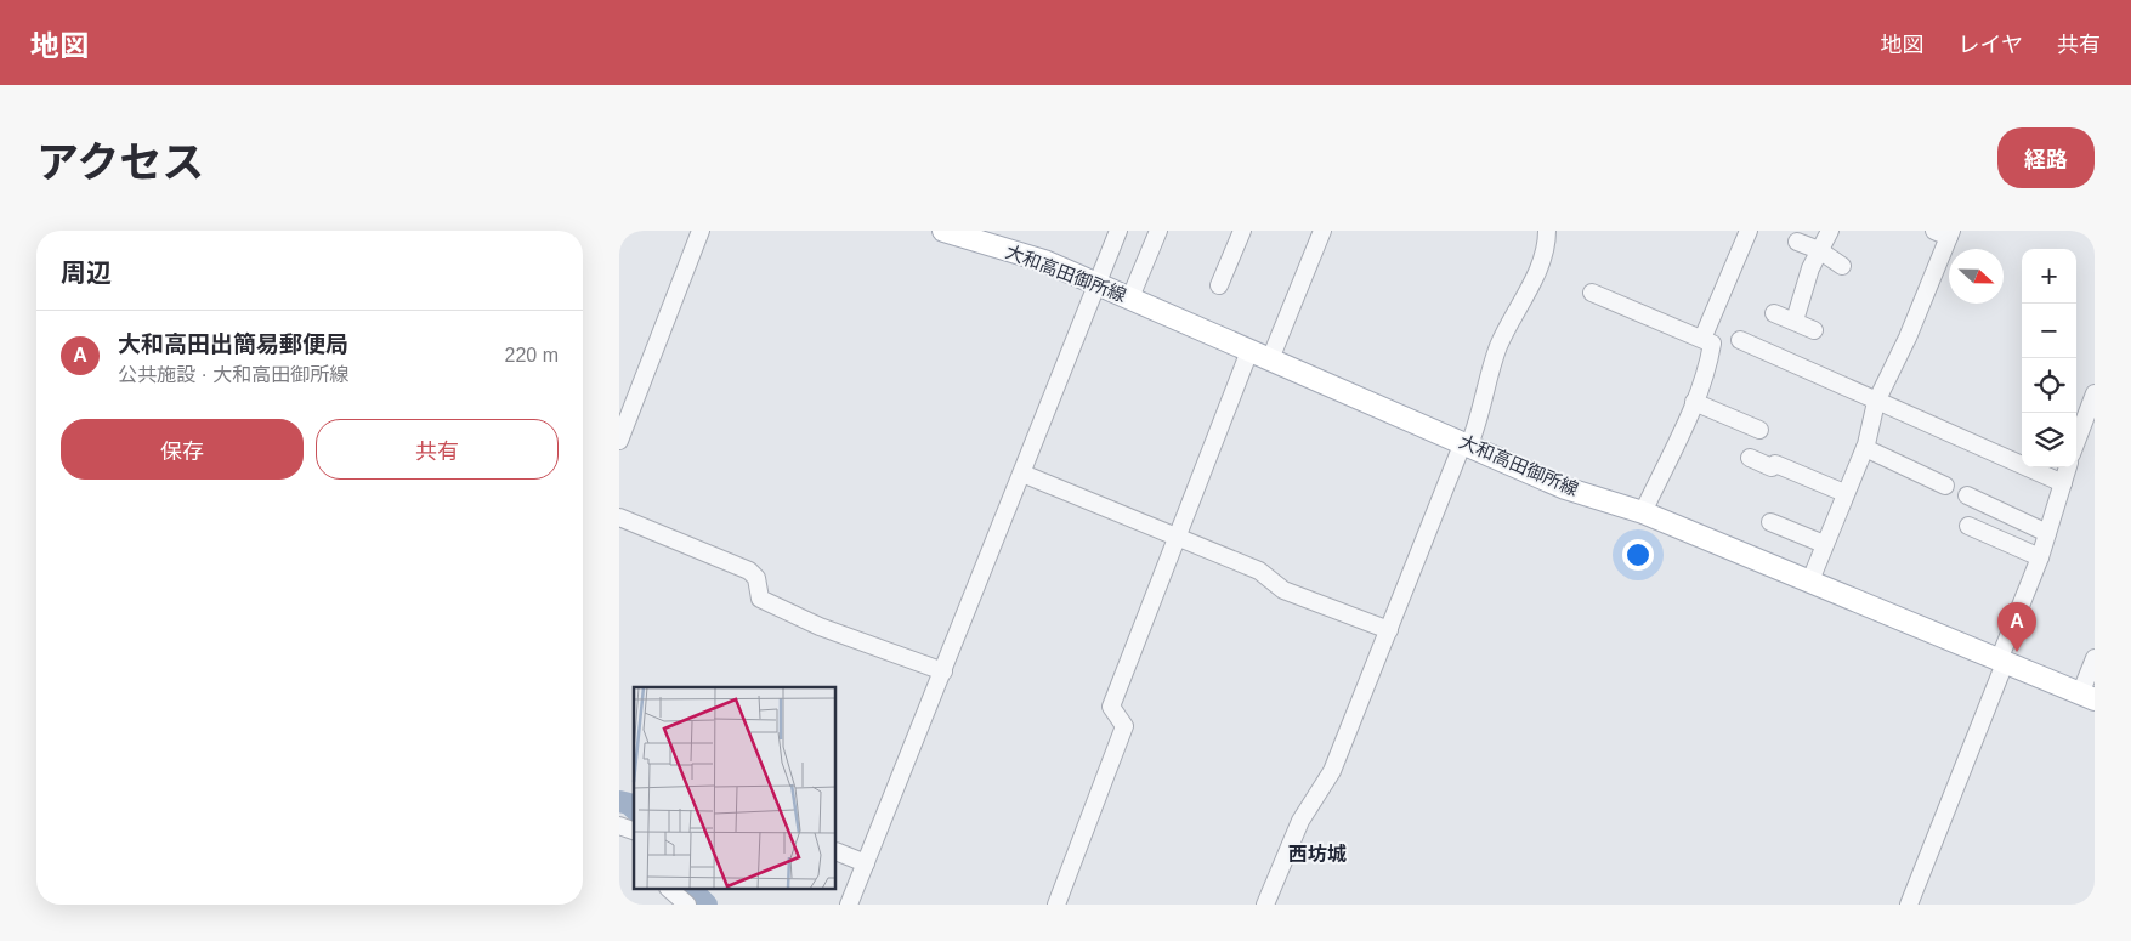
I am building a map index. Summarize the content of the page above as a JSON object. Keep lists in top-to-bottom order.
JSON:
{
  "streets": {
    "main road": ["大和高田御所線"]
  },
  "districts": ["西坊城"],
  "north": "right",
  "page": {
    "header": "地図",
    "nav": ["地図", "レイヤ", "共有"],
    "title": "アクセス",
    "buttons": [
      "経路",
      ["保存", "共有"]
    ],
    "heading": "周辺",
    "map_buttons": ["+", "−"],
    "list": [
      {
        "mark": "A",
        "name": "大和高田出簡易郵便局",
        "note": "公共施設 · 大和高田御所線",
        "value": "220 m"
      }
    ],
    "pins": "A"
  }
}
